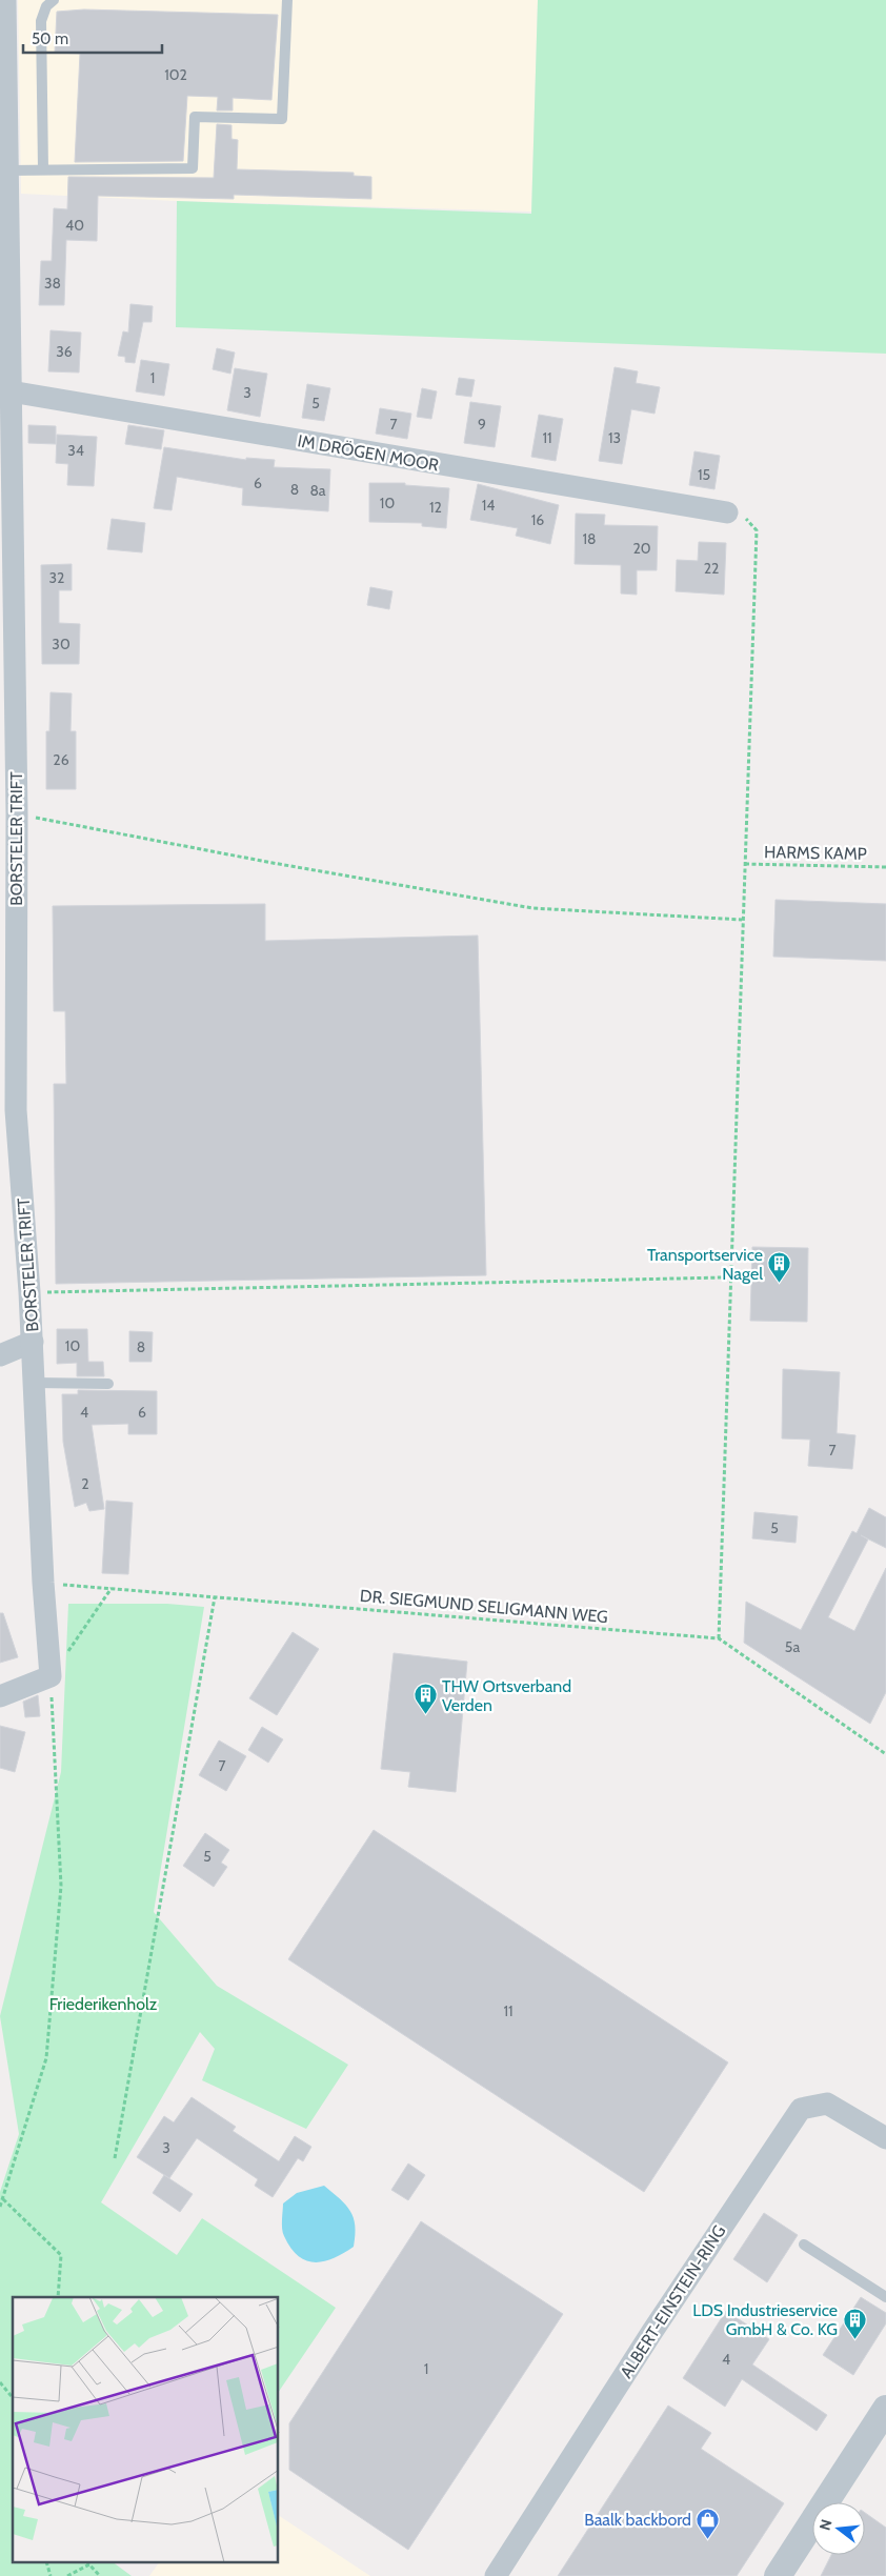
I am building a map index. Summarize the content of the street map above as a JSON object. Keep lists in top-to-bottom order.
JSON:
{
  "streets": {
    "street": ["IM DRÖGEN MOOR", "BORSTELER TRIFT", "ALBERT-EINSTEIN-RING"],
    "path": ["HARMS KAMP", "DR. SIEGMUND SELIGMANN WEG"]
  },
  "crossings": [
    ["IM DRÖGEN MOOR", "BORSTELER TRIFT"],
    ["BORSTELER TRIFT", "DR. SIEGMUND SELIGMANN WEG"]
  ],
  "parks": ["Friederikenholz"],
  "places": {
    "building": ["Transportservice Nagel", "THW Ortsverband Verden", "LDS Industrieservice GmbH & Co. KG"],
    "shop": ["Baalk backbord"]
  },
  "house_numbers": [
    "102",
    "40",
    "38",
    "36",
    "1",
    "3",
    "5",
    "7",
    "9",
    "11",
    "13",
    "34",
    "15",
    "6",
    "8",
    "8a",
    "10",
    "14",
    "12",
    "16",
    "18",
    "20",
    "22",
    "32",
    "30",
    "26",
    "10",
    "8",
    "4",
    "6",
    "7",
    "2",
    "5",
    "5a",
    "7",
    "5",
    "11",
    "3",
    "4",
    "1"
  ],
  "scale_bar": "50 m",
  "north": "left"
}
